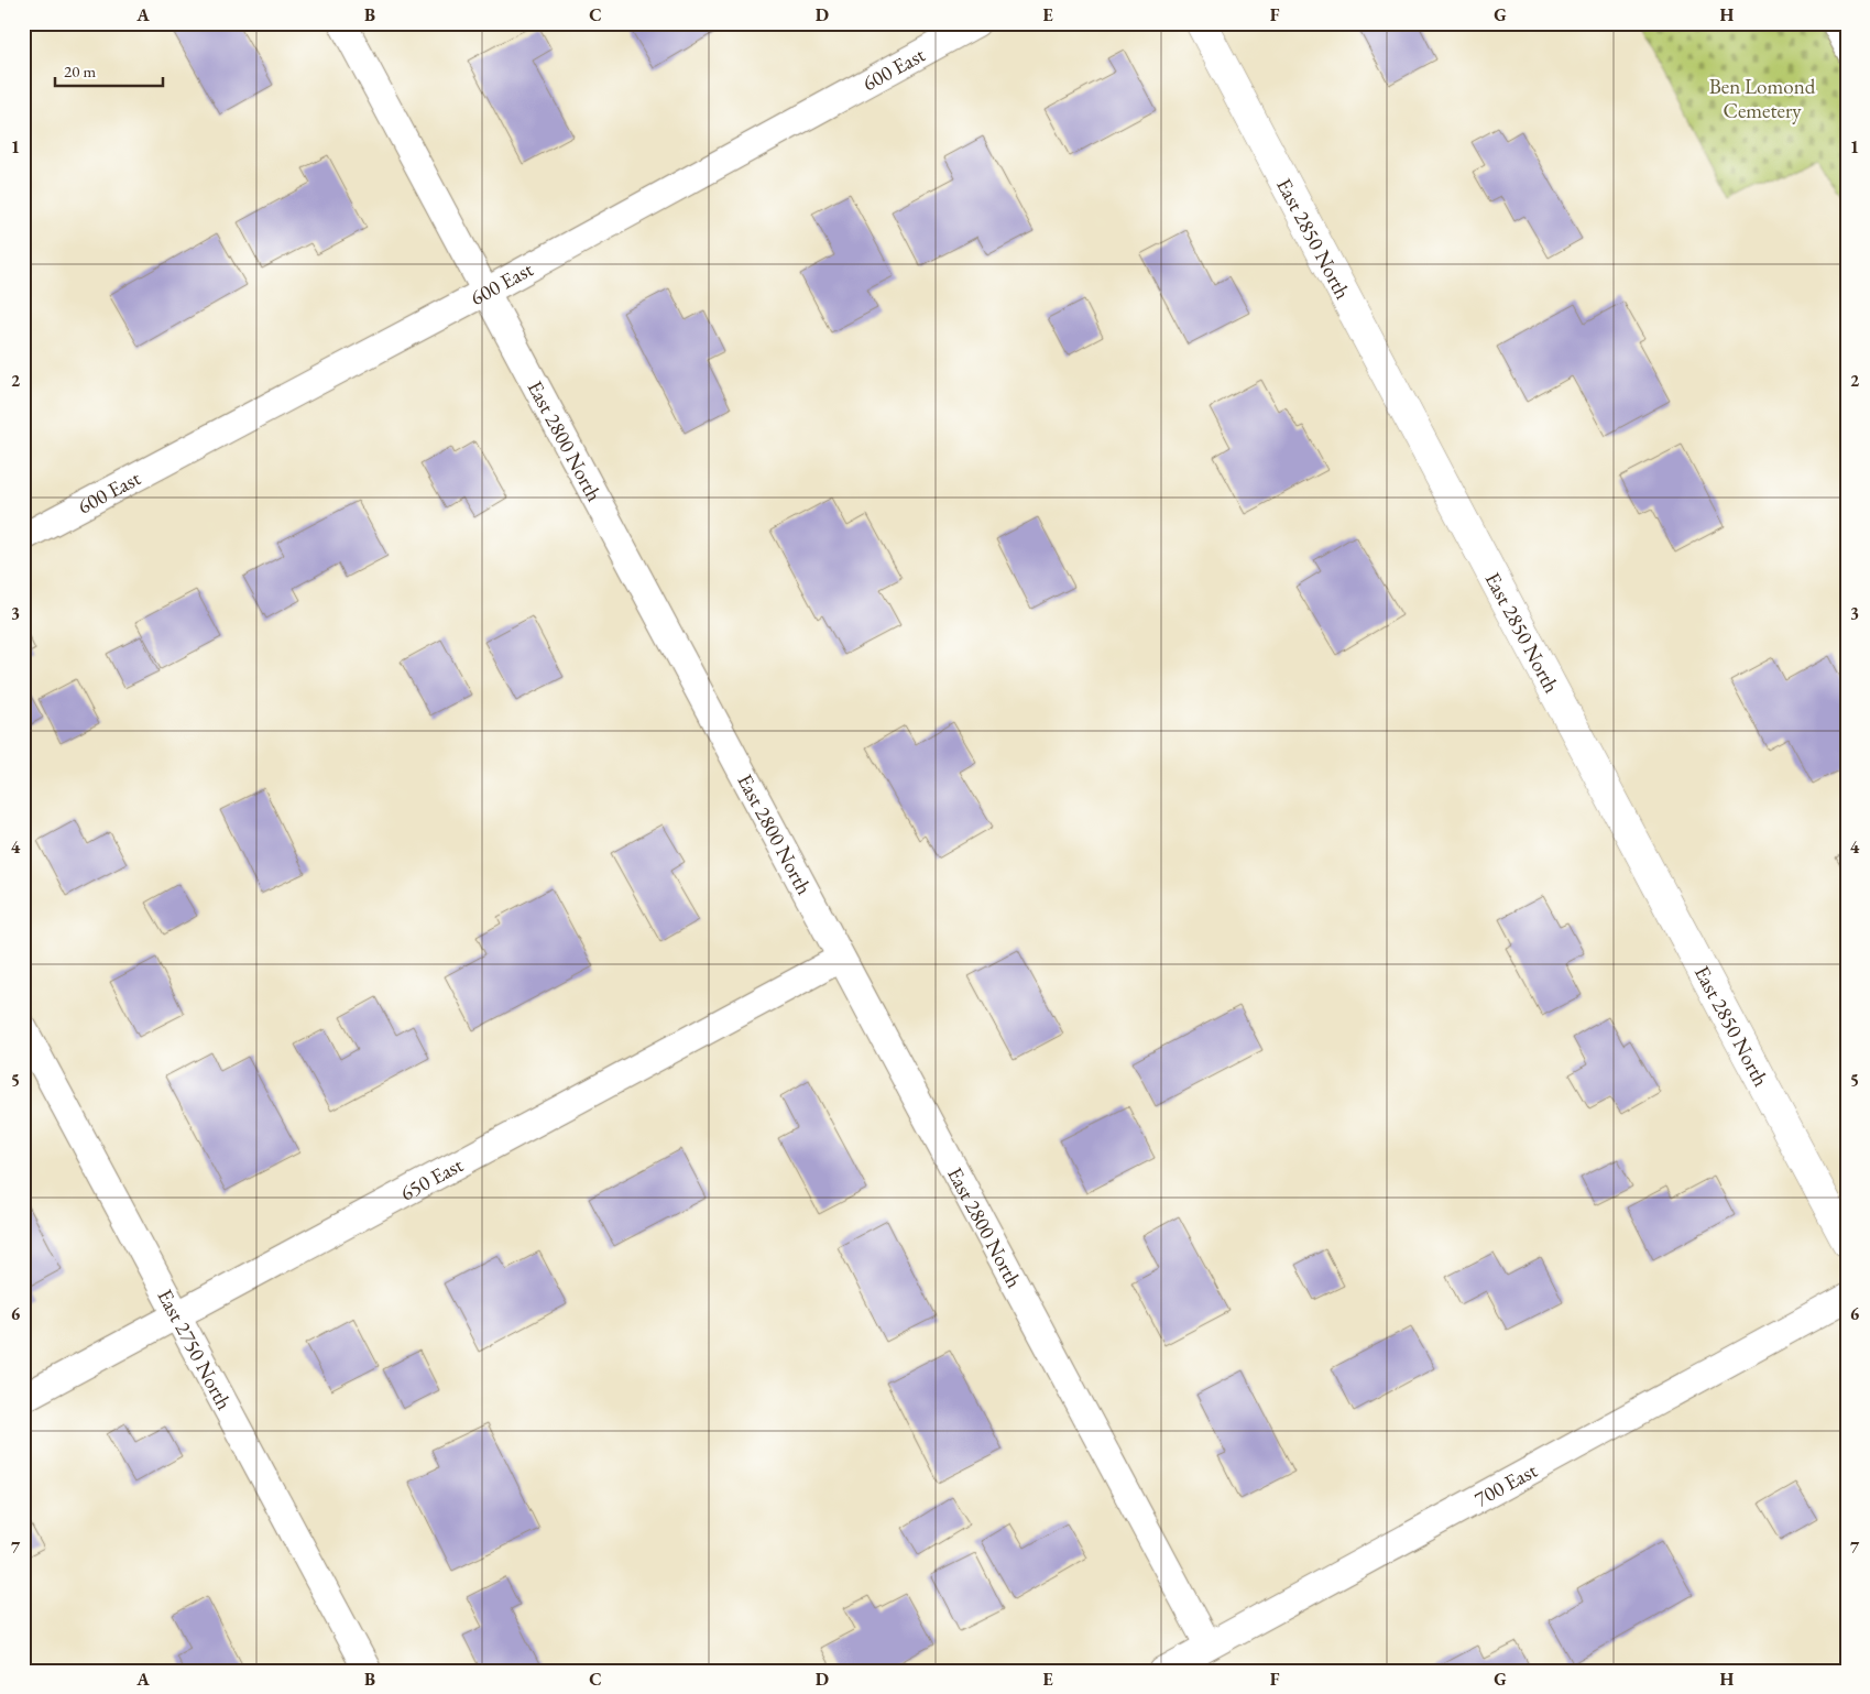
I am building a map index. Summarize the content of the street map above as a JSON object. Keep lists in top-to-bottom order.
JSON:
{
  "streets": {
    "street": [
      "600 East",
      "East 2850 North",
      "East 2800 North",
      "650 East",
      "East 2750 North",
      "700 East"
    ]
  },
  "crossings": [
    ["600 East", "East 2800 North"],
    ["East 2800 North", "650 East"],
    ["East 2800 North", "700 East"],
    ["650 East", "East 2750 North"]
  ],
  "parks": ["Ben Lomond Cemetery"],
  "scale_bar": "20 m",
  "grid": {
    "columns": [
      "A",
      "B",
      "C",
      "D",
      "E",
      "F",
      "G",
      "H"
    ],
    "rows": [
      "1",
      "2",
      "3",
      "4",
      "5",
      "6",
      "7"
    ]
  }
}
